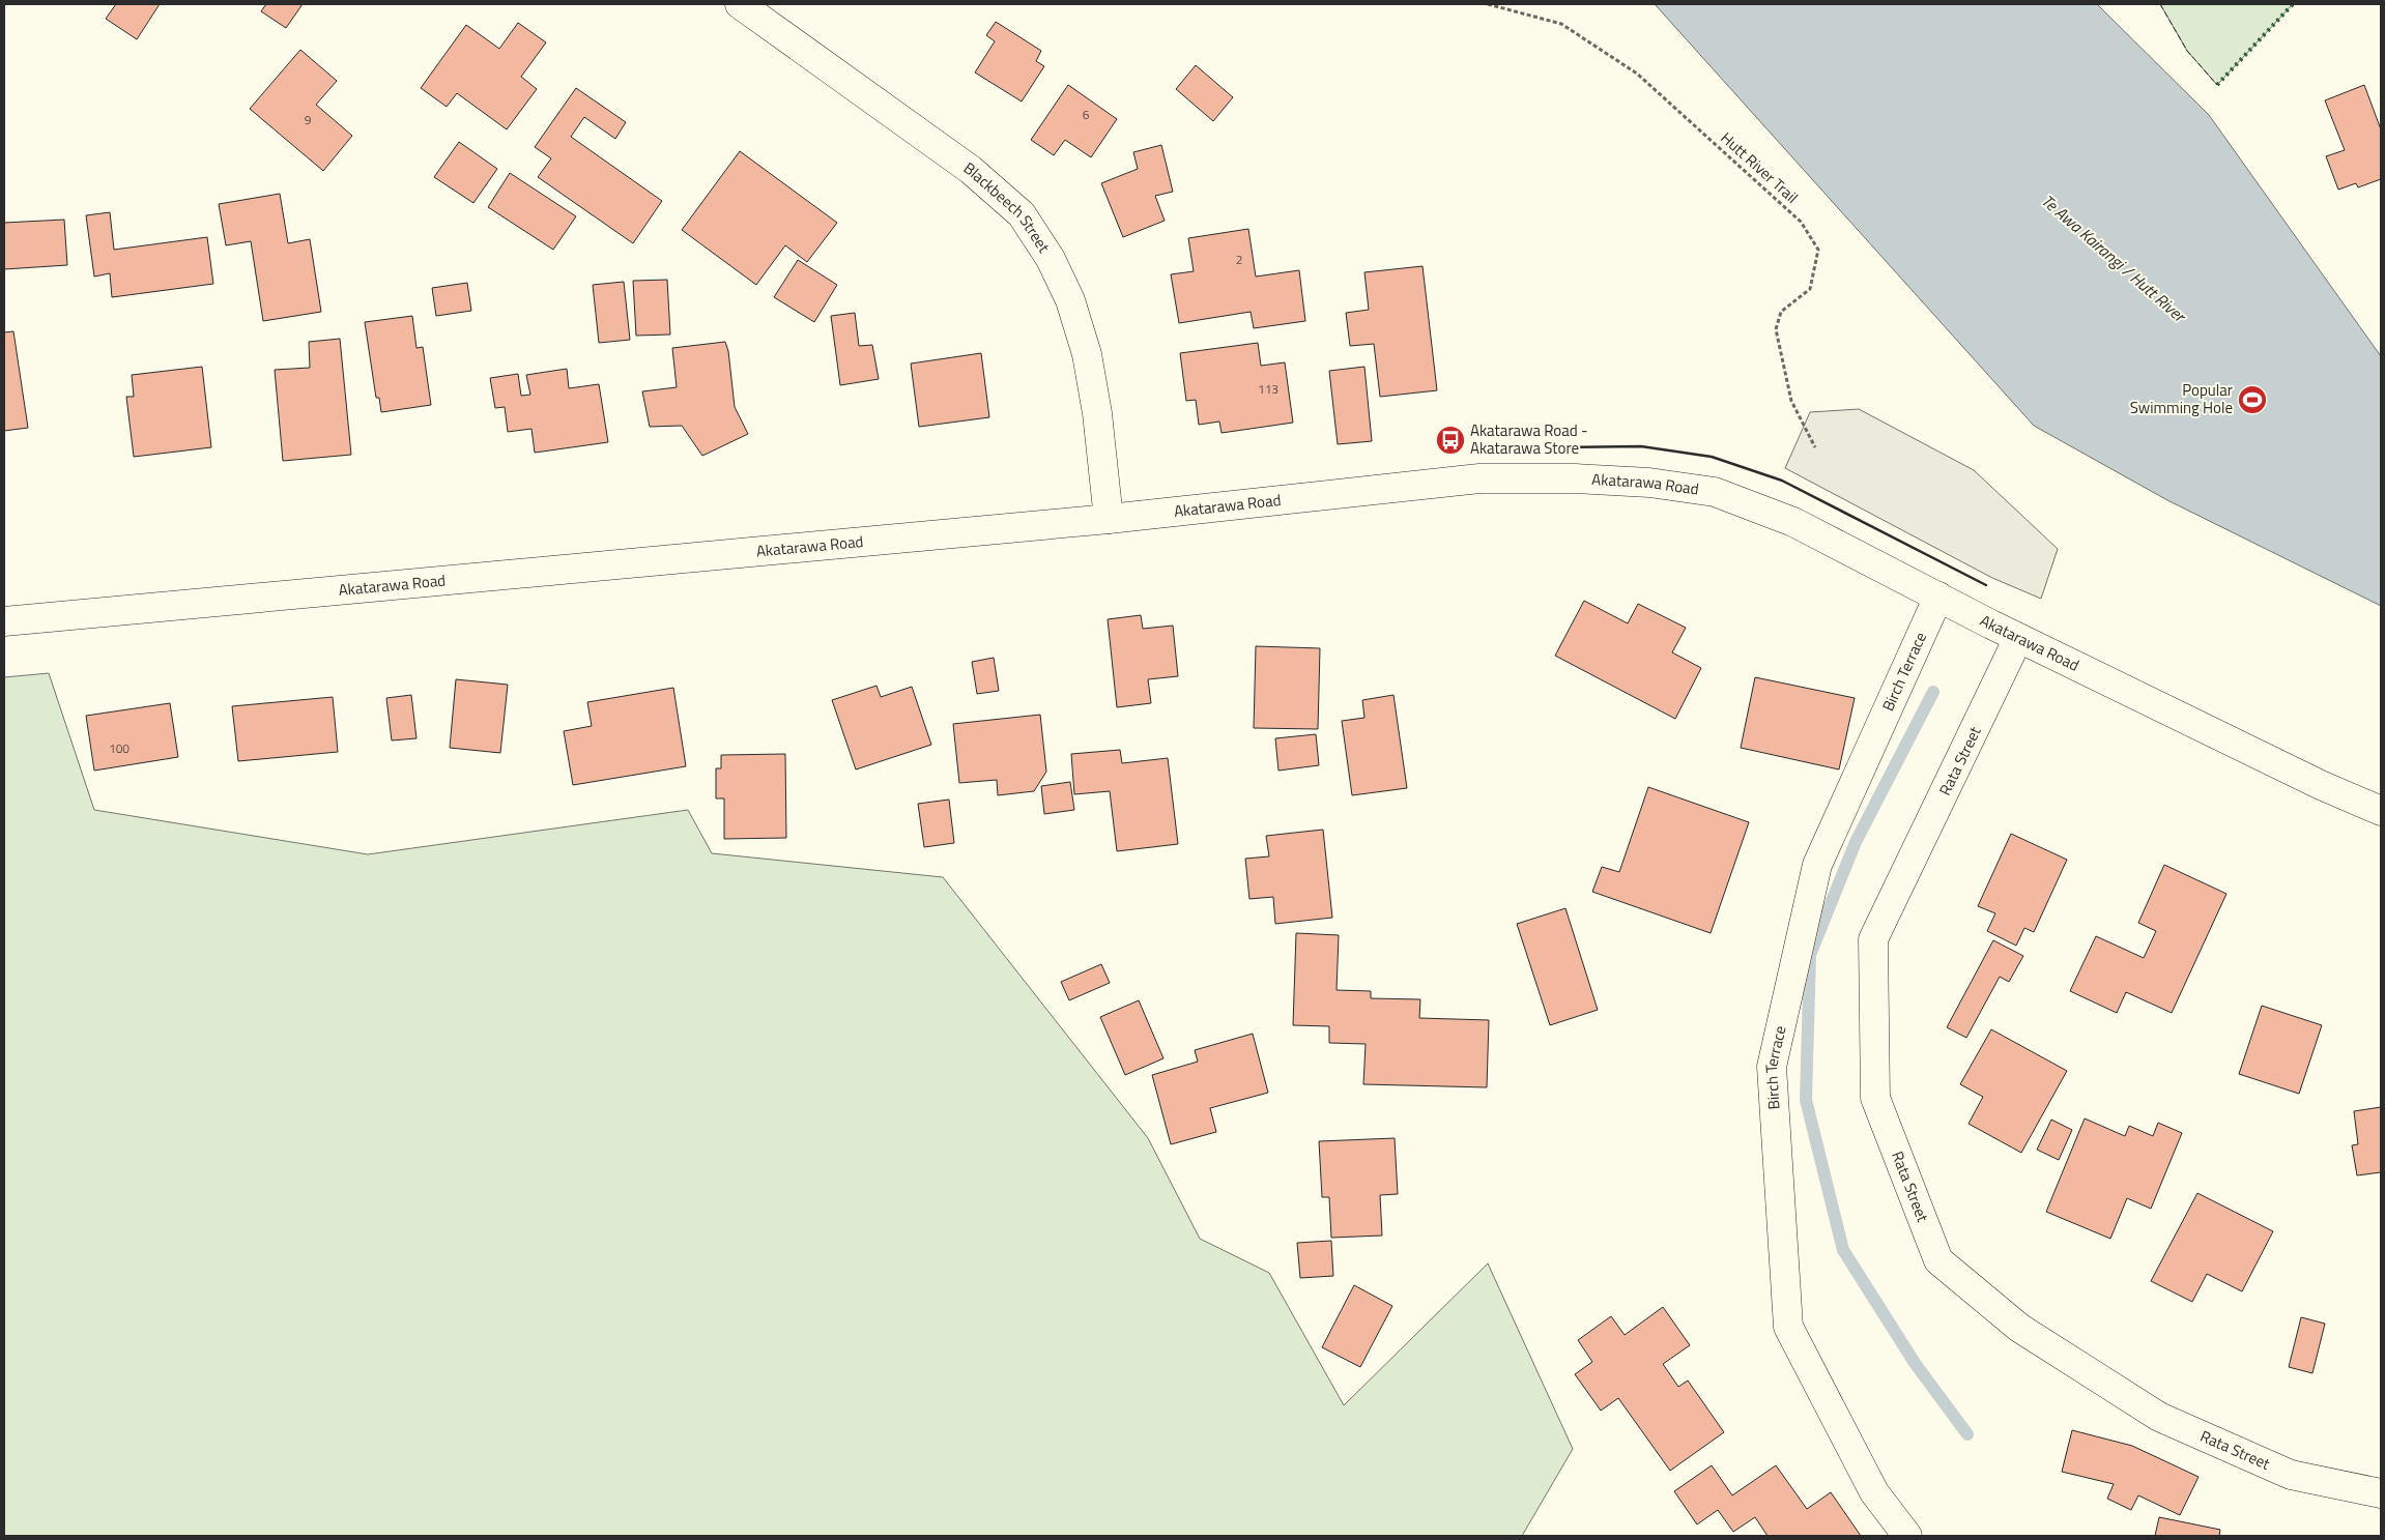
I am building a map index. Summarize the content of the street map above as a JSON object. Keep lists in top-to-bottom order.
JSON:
{
  "streets": {
    "street": [
      "Blackbeech Street",
      "Akatarawa Road",
      "Birch Terrace",
      "Rata Street"
    ],
    "path": ["Hutt River Trail"]
  },
  "crossings": [
    ["Blackbeech Street", "Akatarawa Road"],
    ["Akatarawa Road", "Birch Terrace"],
    ["Akatarawa Road", "Rata Street"]
  ],
  "water": ["Te Awa Kairangi / Hutt River"],
  "places": {
    "sports": ["Popular Swimming Hole"],
    "bus stop": ["Akatarawa Road - Akatarawa Store"]
  },
  "house_numbers": [
    "6",
    "9",
    "2",
    "113",
    "100"
  ]
}
